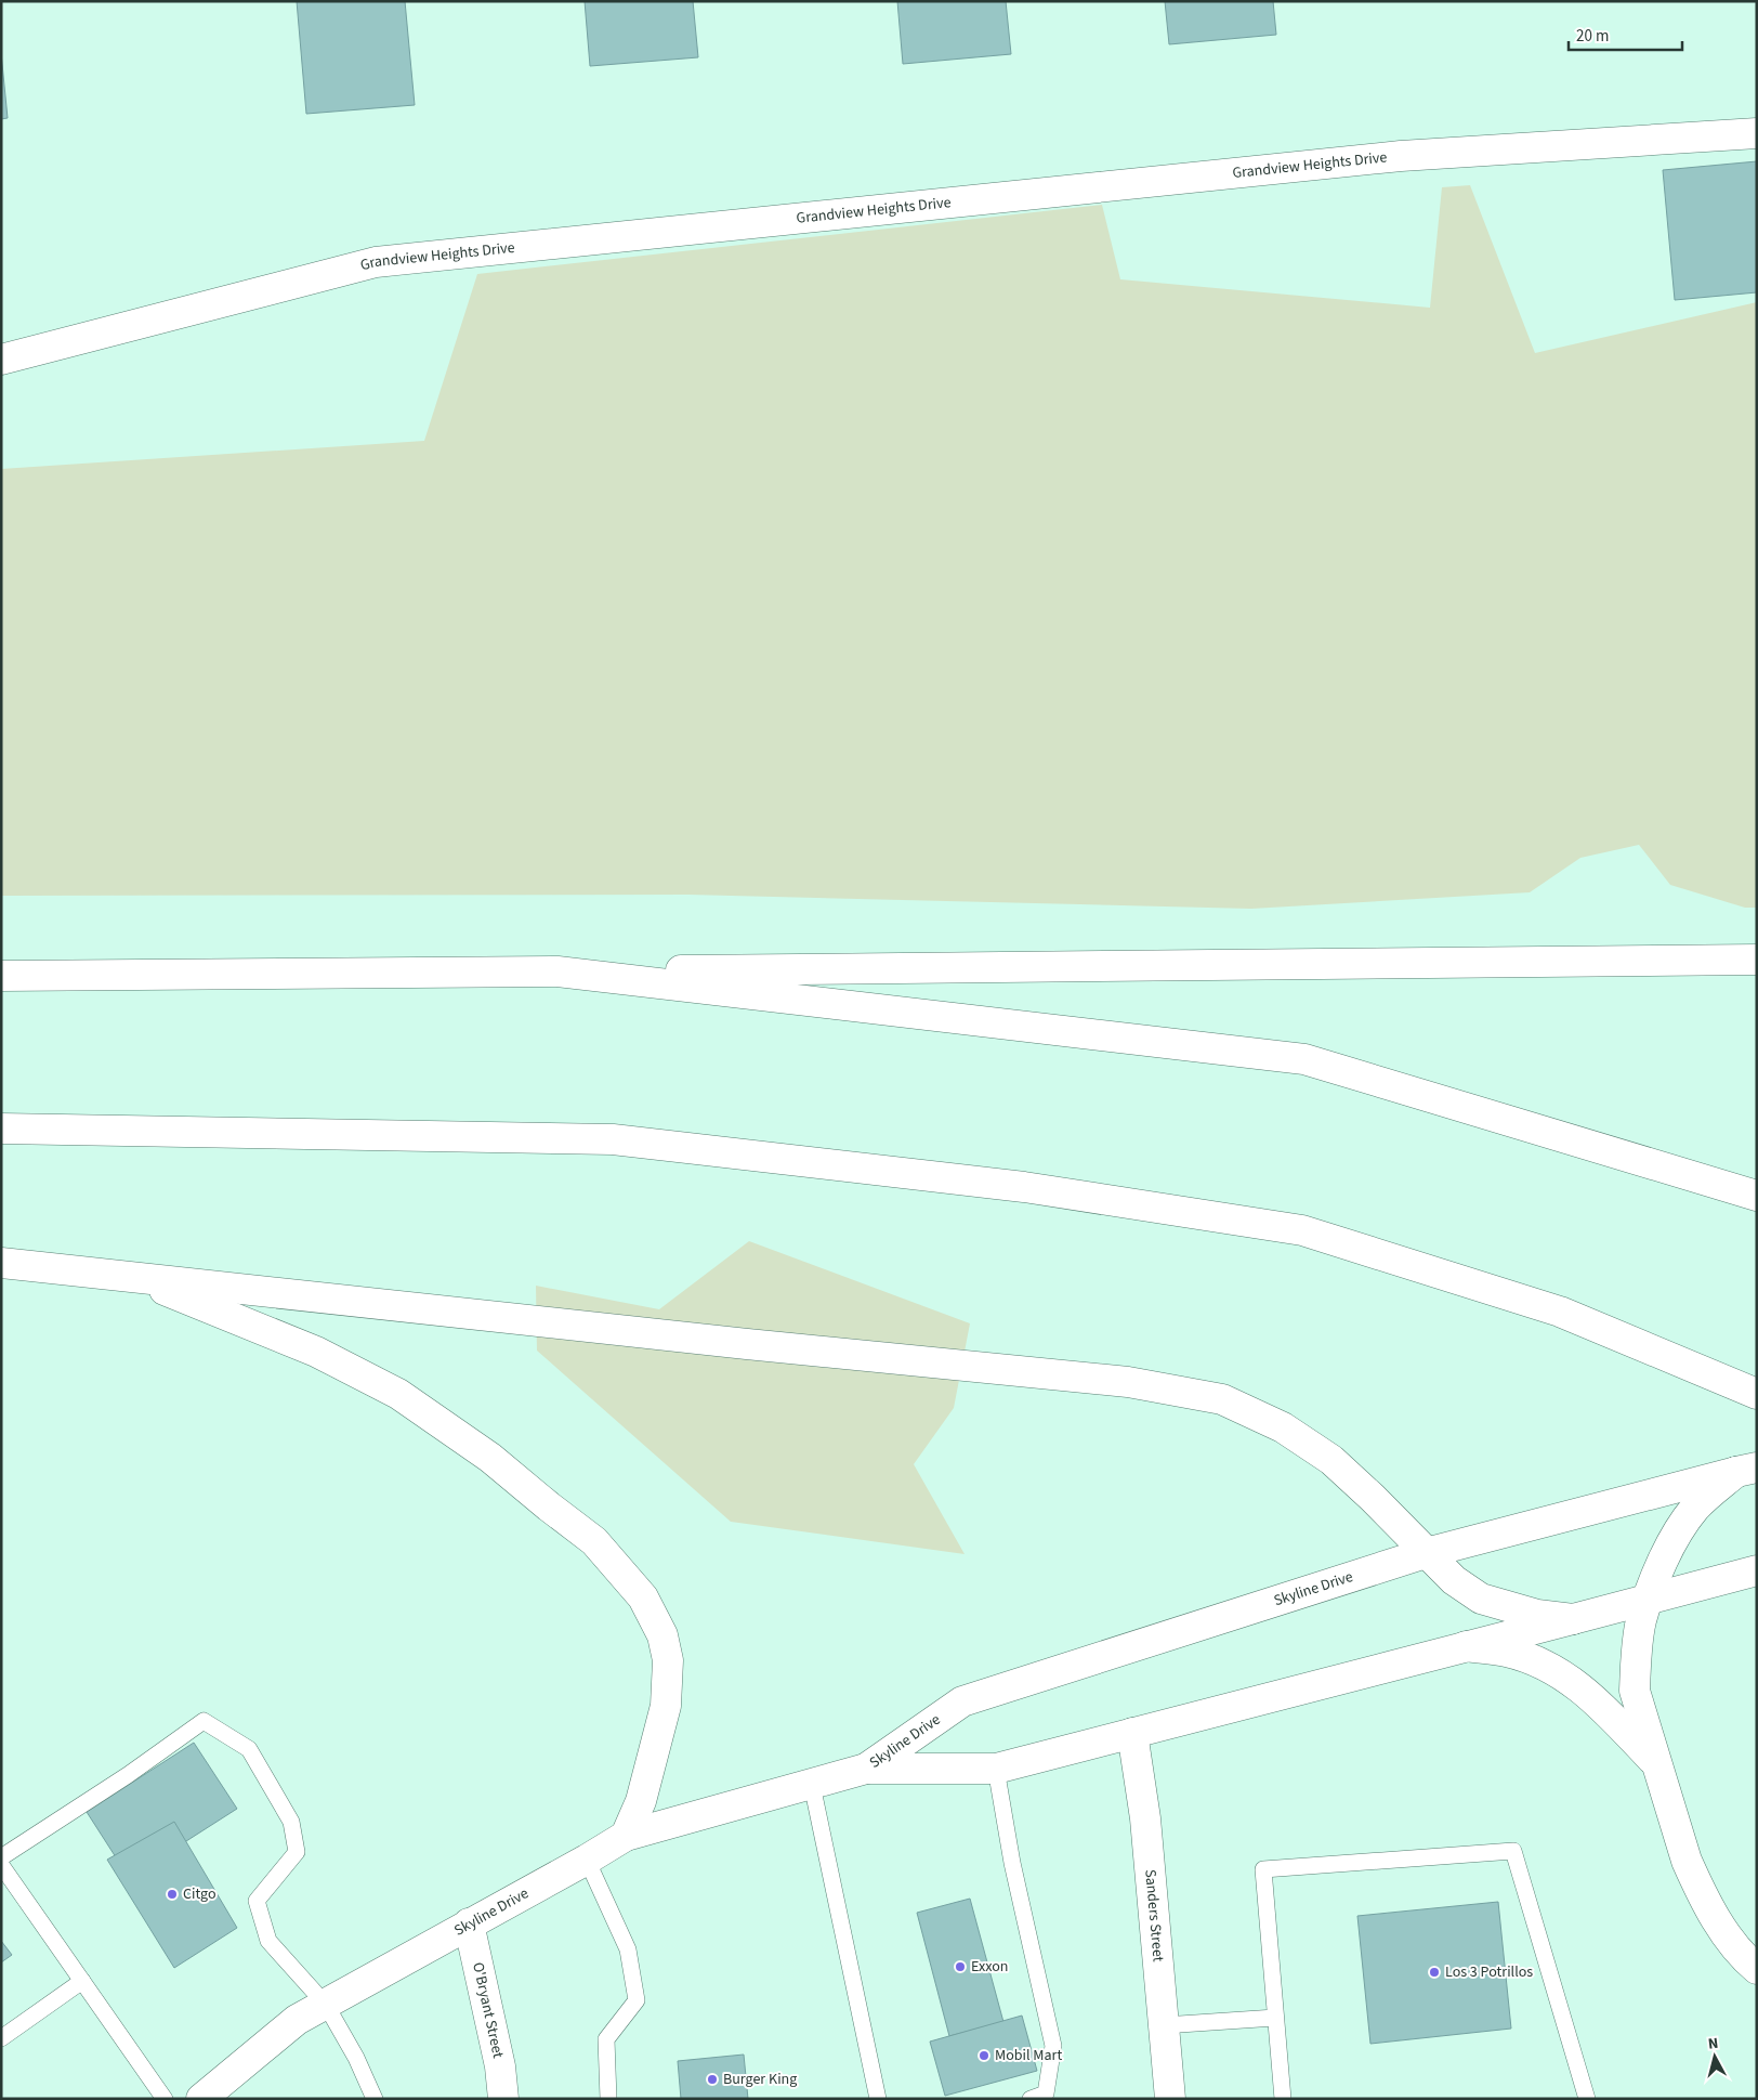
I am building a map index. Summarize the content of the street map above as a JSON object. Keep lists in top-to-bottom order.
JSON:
{
  "streets": {
    "main road": [
      "Grandview Heights Drive",
      "Skyline Drive",
      "Sanders Street",
      "O'Bryant Street"
    ]
  },
  "crossings": [
    ["Skyline Drive", "Sanders Street"],
    ["Skyline Drive", "O'Bryant Street"]
  ],
  "places": [
    "Citgo",
    "Exxon",
    "Los 3 Potrillos",
    "Mobil Mart",
    "Burger King"
  ],
  "scale_bar": "20 m",
  "north": "top"
}
